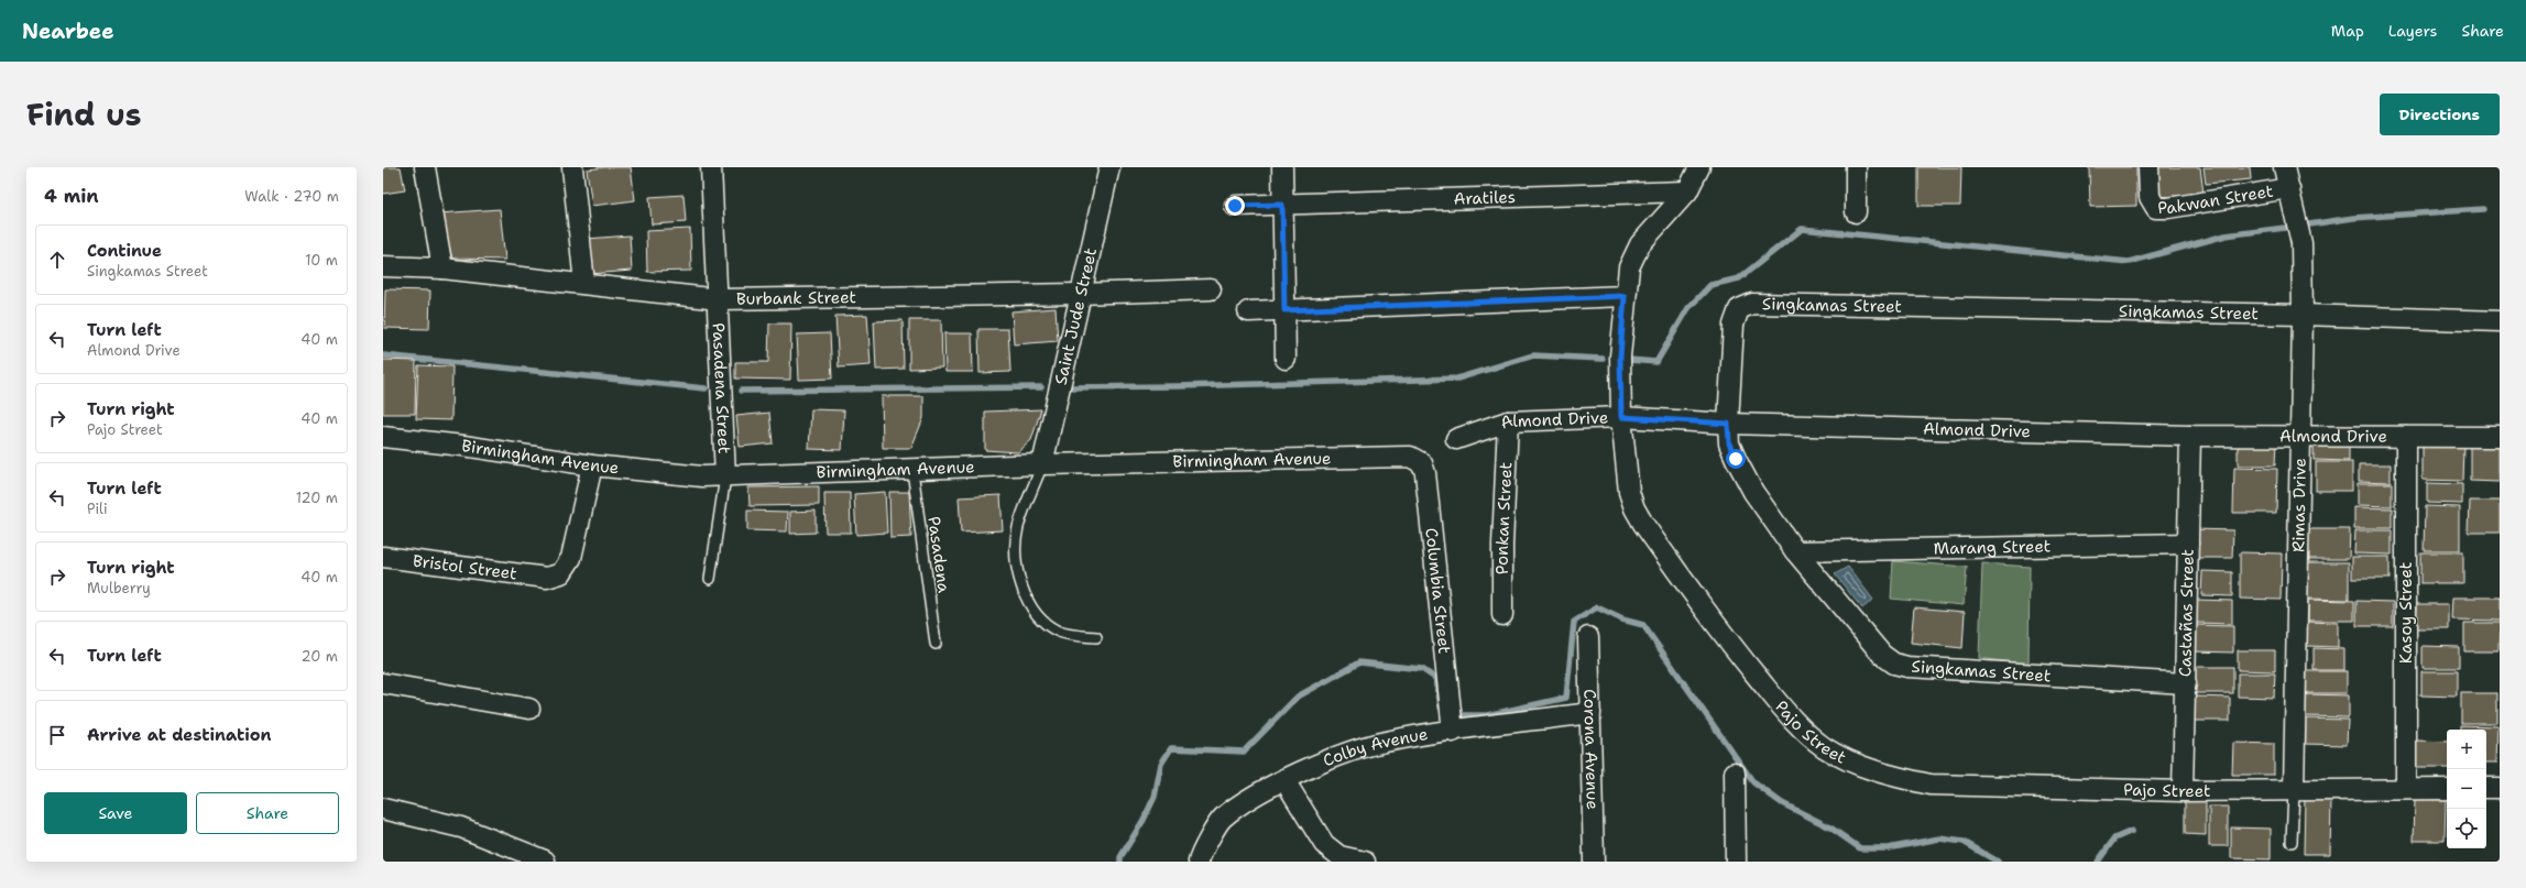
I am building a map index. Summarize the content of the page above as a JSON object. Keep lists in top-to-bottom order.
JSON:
{
  "streets": {
    "street": [
      "Pakwan Street",
      "Aratiles",
      "Burbank Street",
      "Singkamas Street",
      "Saint Jude Street",
      "Pasadena Street",
      "Almond Drive",
      "Birmingham Avenue",
      "Rimas Drive",
      "Ponkan Street",
      "Marang Street",
      "Bristol Street",
      "Columbia Street",
      "Castañas Street",
      "Kasoy Street",
      "Pajo Street",
      "Corona Avenue",
      "Colby Avenue"
    ],
    "lane": ["Pasadena"]
  },
  "crossings": [
    ["Pakwan Street", "Rimas Drive"],
    ["Aratiles", "Pajo Street"],
    ["Burbank Street", "Saint Jude Street"],
    ["Burbank Street", "Pasadena Street"],
    ["Singkamas Street", "Almond Drive"],
    ["Singkamas Street", "Rimas Drive"],
    ["Singkamas Street", "Marang Street"],
    ["Singkamas Street", "Castañas Street"],
    ["Saint Jude Street", "Birmingham Avenue"],
    ["Pasadena Street", "Birmingham Avenue"],
    ["Almond Drive", "Rimas Drive"],
    ["Almond Drive", "Ponkan Street"],
    ["Almond Drive", "Castañas Street"],
    ["Almond Drive", "Kasoy Street"],
    ["Almond Drive", "Pajo Street"],
    ["Birmingham Avenue", "Pasadena"],
    ["Birmingham Avenue", "Bristol Street"],
    ["Birmingham Avenue", "Columbia Street"],
    ["Rimas Drive", "Pajo Street"],
    ["Marang Street", "Castañas Street"],
    ["Columbia Street", "Colby Avenue"],
    ["Castañas Street", "Pajo Street"],
    ["Kasoy Street", "Pajo Street"],
    ["Corona Avenue", "Colby Avenue"]
  ],
  "page": {
    "header": "Nearbee",
    "nav": ["Map", "Layers", "Share"],
    "title": "Find us",
    "buttons": [
      "Directions",
      ["Save", "Share"]
    ],
    "heading": ["4 min", "Walk · 270 m"],
    "list": [
      ["Continue", "Singkamas Street", "10 m"],
      ["Turn left", "Almond Drive", "40 m"],
      ["Turn right", "Pajo Street", "40 m"],
      ["Turn left", "Pili", "120 m"],
      ["Turn right", "Mulberry", "40 m"],
      ["Turn left", "20 m"],
      "Arrive at destination"
    ],
    "map_buttons": ["+", "−"]
  }
}
